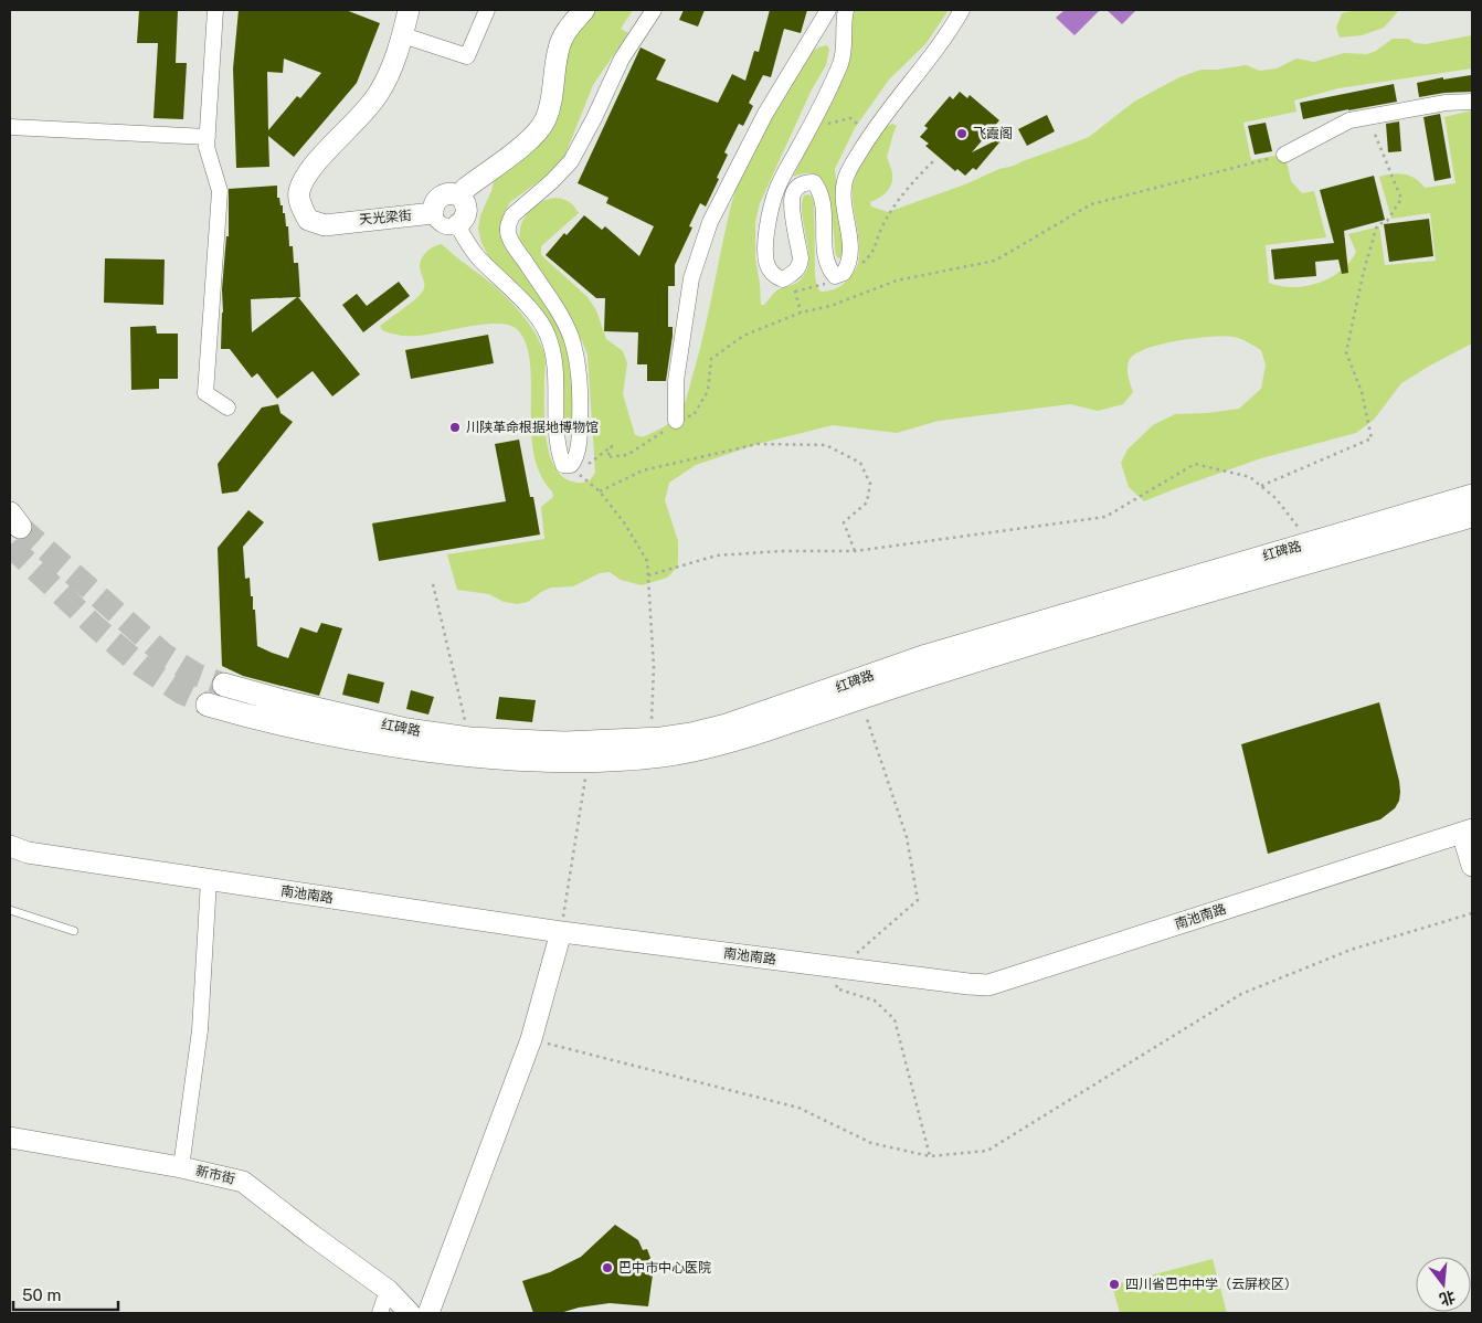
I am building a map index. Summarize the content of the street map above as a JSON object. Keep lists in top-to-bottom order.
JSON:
{
  "streets": {
    "main road": ["红碑路"],
    "street": ["天光梁街", "南池南路", "新市街"]
  },
  "places": [
    "飞霞阁",
    "川陕革命根据地博物馆",
    "巴中市中心医院",
    "四川省巴中中学（云屏校区）"
  ],
  "scale_bar": "50 m",
  "north": "bottom"
}
